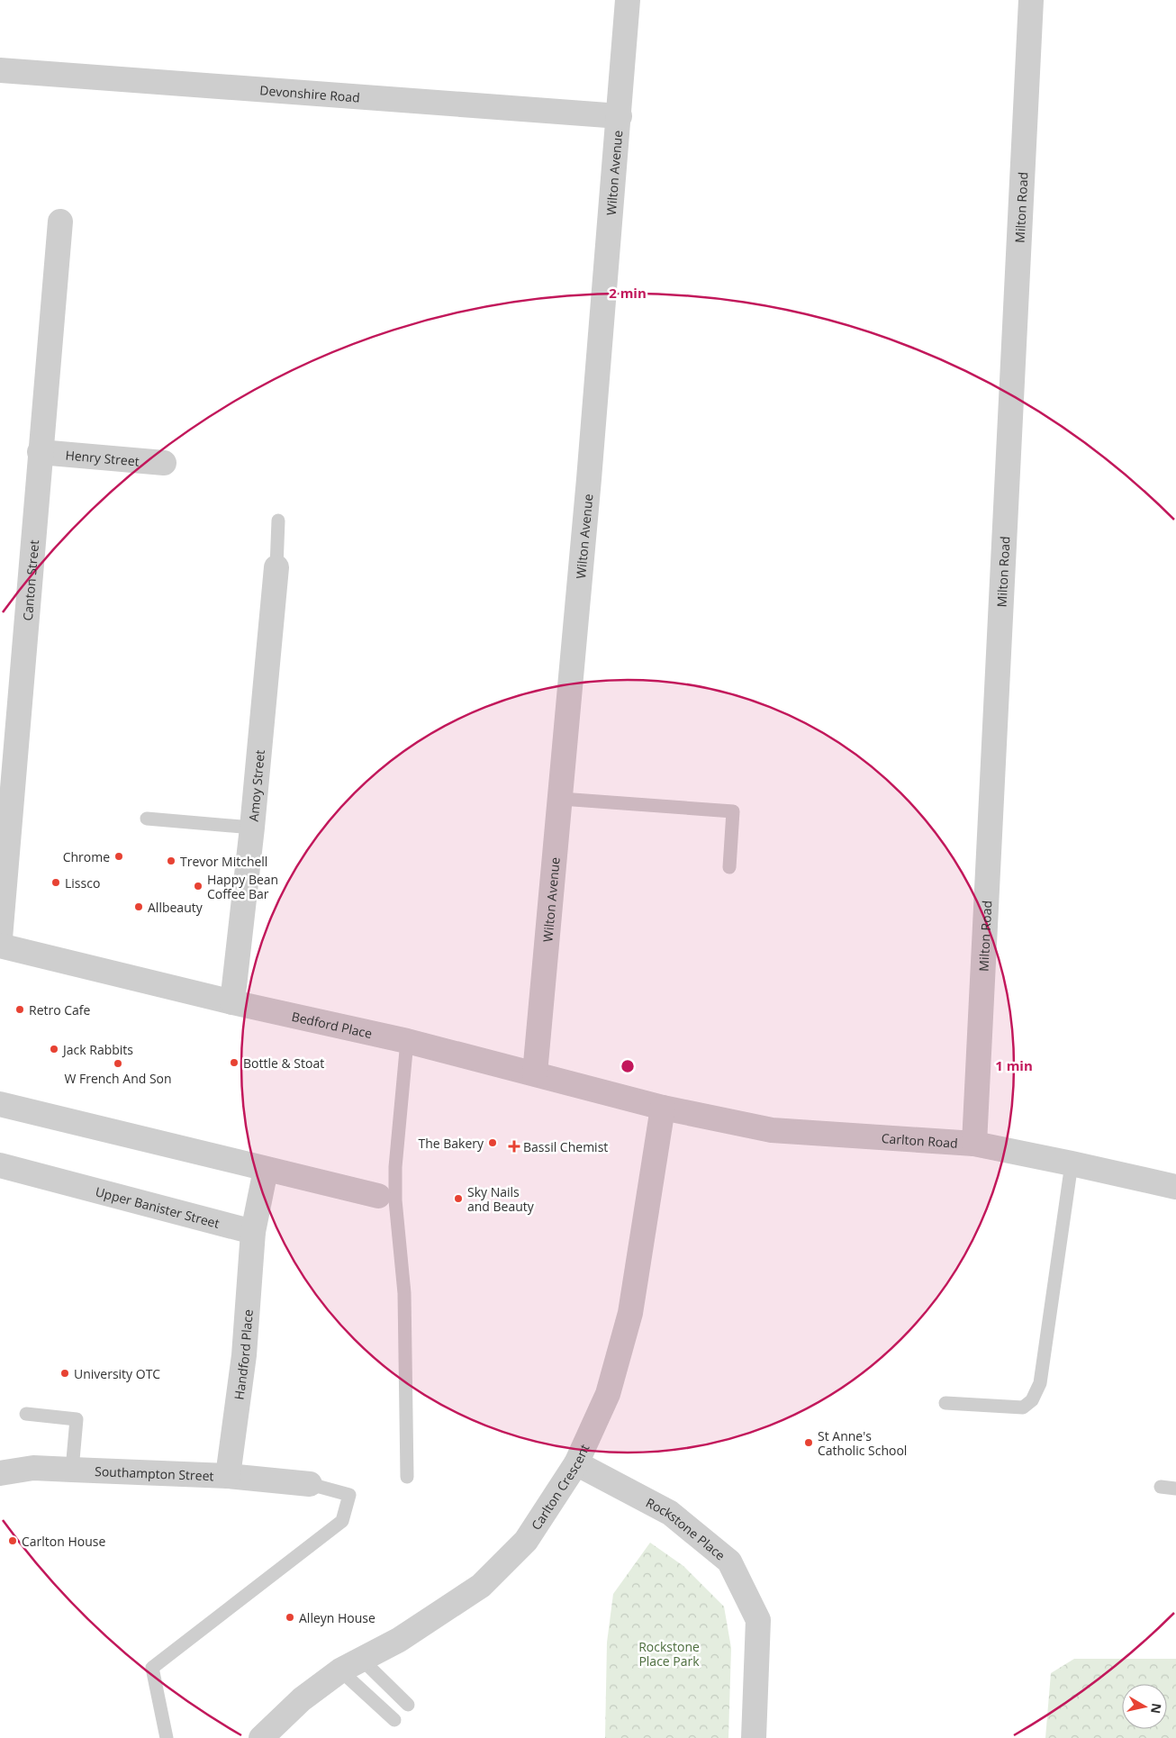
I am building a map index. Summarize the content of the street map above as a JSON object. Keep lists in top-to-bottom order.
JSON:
{
  "streets": {
    "street": [
      "Devonshire Road",
      "Wilton Avenue",
      "Milton Road",
      "Henry Street",
      "Canton Street",
      "Amoy Street",
      "Bedford Place",
      "Carlton Road",
      "Upper Banister Street",
      "Handford Place",
      "Southampton Street",
      "Carlton Crescent",
      "Rockstone Place"
    ]
  },
  "crossings": [
    ["Devonshire Road", "Wilton Avenue"],
    ["Wilton Avenue", "Bedford Place"],
    ["Milton Road", "Carlton Road"],
    ["Henry Street", "Canton Street"],
    ["Amoy Street", "Bedford Place"],
    ["Bedford Place", "Carlton Road"],
    ["Bedford Place", "Carlton Crescent"],
    ["Carlton Road", "Carlton Crescent"],
    ["Upper Banister Street", "Handford Place"],
    ["Handford Place", "Southampton Street"],
    ["Carlton Crescent", "Rockstone Place"]
  ],
  "parks": ["Rockstone Place Park"],
  "places": {
    "other": [
      "Chrome",
      "Trevor Mitchell",
      "Lissco",
      "Happy Bean Coffee Bar",
      "Allbeauty",
      "Retro Cafe",
      "Jack Rabbits",
      "Bottle & Stoat",
      "W French And Son",
      "The Bakery",
      "Sky Nails and Beauty",
      "University OTC",
      "St Anne's Catholic School",
      "Carlton House",
      "Alleyn House"
    ],
    "health": ["Bassil Chemist"]
  },
  "north": "right",
  "rings": ["2 min", "1 min"]
}
